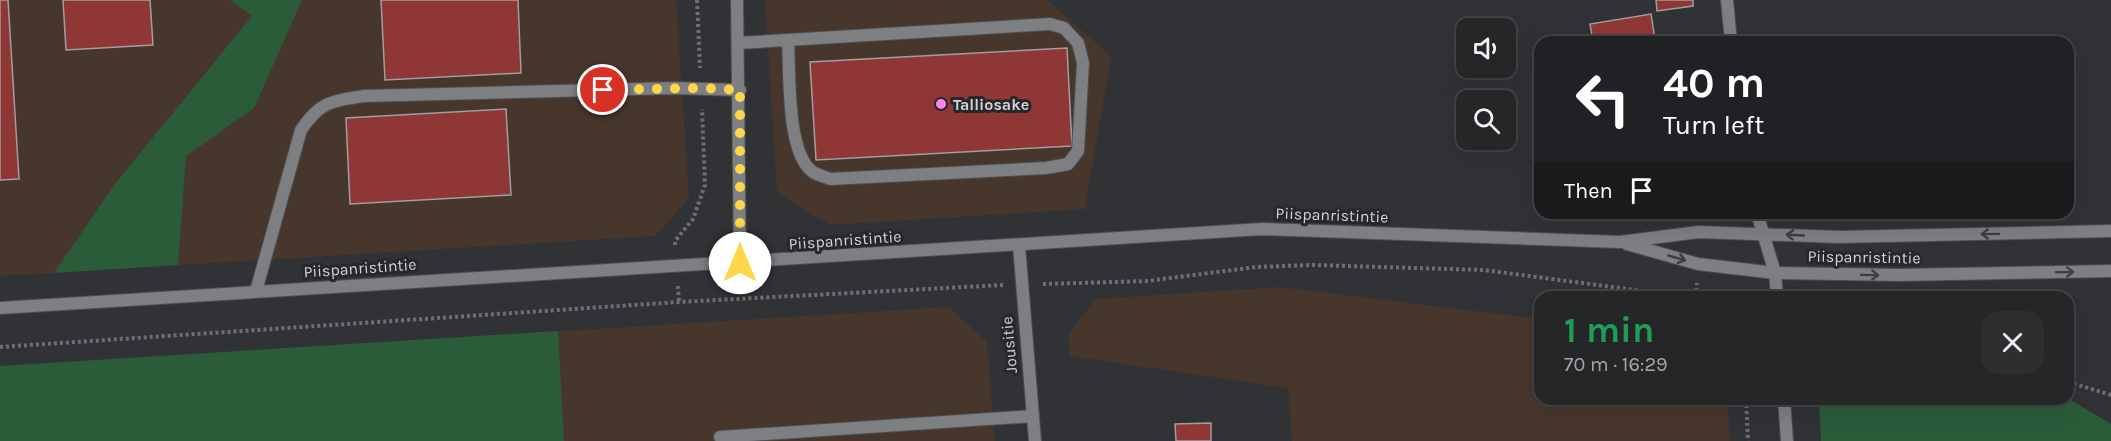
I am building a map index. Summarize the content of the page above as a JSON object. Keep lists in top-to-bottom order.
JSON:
{
  "streets": {
    "street": ["Piispanristintie", "Jousitie"]
  },
  "crossings": [
    ["Piispanristintie", "Jousitie"]
  ],
  "places": ["Talliosake"],
  "page": {
    "turn": ["40 m", "Turn left"],
    "then": "Then",
    "heading": ["1 min", "70 m · 16:29"]
  }
}
